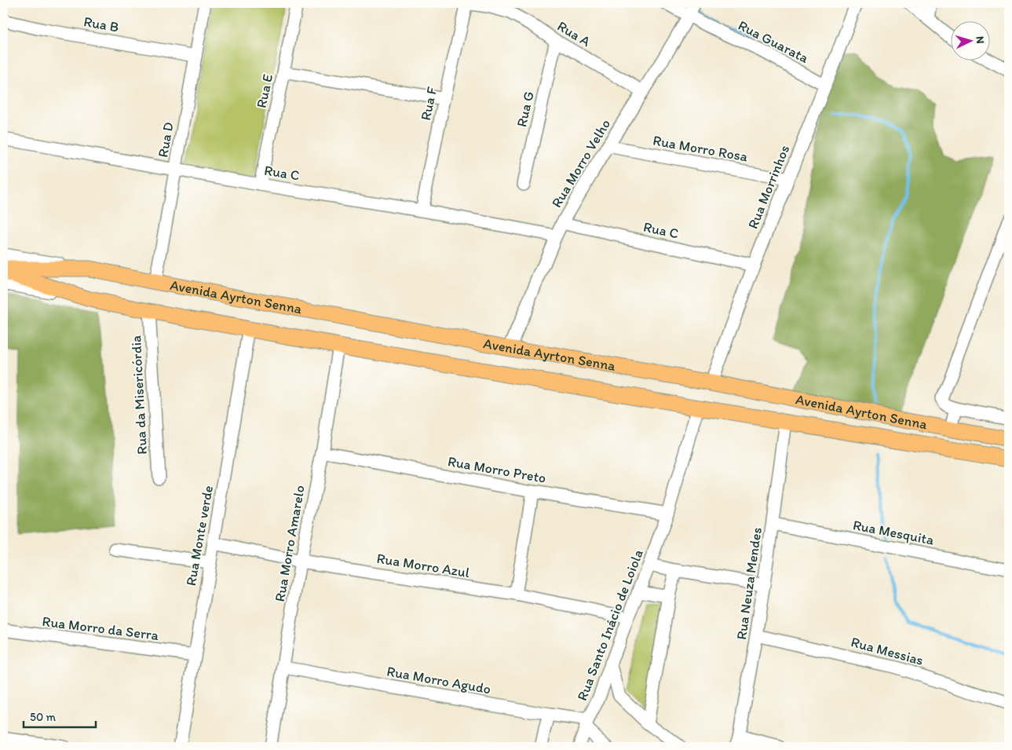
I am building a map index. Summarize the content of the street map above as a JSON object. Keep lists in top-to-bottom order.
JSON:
{
  "streets": {
    "main road": ["Avenida Ayrton Senna"],
    "street": [
      "Rua B",
      "Rua A",
      "Rua Guarata",
      "Rua E",
      "Rua F",
      "Rua G",
      "Rua D",
      "Rua Morro Rosa",
      "Rua Morro Velho",
      "Rua C",
      "Rua Morrinhos",
      "Rua da Misericórdia",
      "Rua Morro Preto",
      "Rua Mesquita",
      "Rua Monte verde",
      "Rua Morro Amarelo",
      "Rua Morro Azul",
      "Rua Neuza Mendes",
      "Rua Santo Inácio de Loiola",
      "Rua Morro da Serra",
      "Rua Messias",
      "Rua Morro Agudo"
    ]
  },
  "crossings": [
    ["Rua B", "Rua D"],
    ["Rua A", "Rua F"],
    ["Rua A", "Rua G"],
    ["Rua A", "Rua Morro Velho"],
    ["Rua Guarata", "Rua Morro Velho"],
    ["Rua Guarata", "Rua Morrinhos"],
    ["Rua E", "Rua C"],
    ["Rua F", "Rua C"],
    ["Rua D", "Rua C"],
    ["Rua D", "Avenida Ayrton Senna"],
    ["Rua Morro Rosa", "Rua Morro Velho"],
    ["Rua Morro Rosa", "Rua Morrinhos"],
    ["Rua Morro Velho", "Rua C"],
    ["Rua Morro Velho", "Avenida Ayrton Senna"],
    ["Rua C", "Rua Morrinhos"],
    ["Rua Morrinhos", "Avenida Ayrton Senna"],
    ["Avenida Ayrton Senna", "Rua da Misericórdia"],
    ["Avenida Ayrton Senna", "Rua Monte verde"],
    ["Avenida Ayrton Senna", "Rua Morro Amarelo"],
    ["Avenida Ayrton Senna", "Rua Neuza Mendes"],
    ["Avenida Ayrton Senna", "Rua Santo Inácio de Loiola"],
    ["Rua Morro Preto", "Rua Morro Amarelo"],
    ["Rua Morro Preto", "Rua Santo Inácio de Loiola"],
    ["Rua Mesquita", "Rua Neuza Mendes"],
    ["Rua Monte verde", "Rua Morro Azul"],
    ["Rua Monte verde", "Rua Morro da Serra"],
    ["Rua Morro Amarelo", "Rua Morro Azul"],
    ["Rua Morro Amarelo", "Rua Morro Agudo"],
    ["Rua Morro Azul", "Rua Santo Inácio de Loiola"],
    ["Rua Neuza Mendes", "Rua Messias"],
    ["Rua Santo Inácio de Loiola", "Rua Morro Agudo"]
  ],
  "scale_bar": "50 m",
  "north": "right"
}
